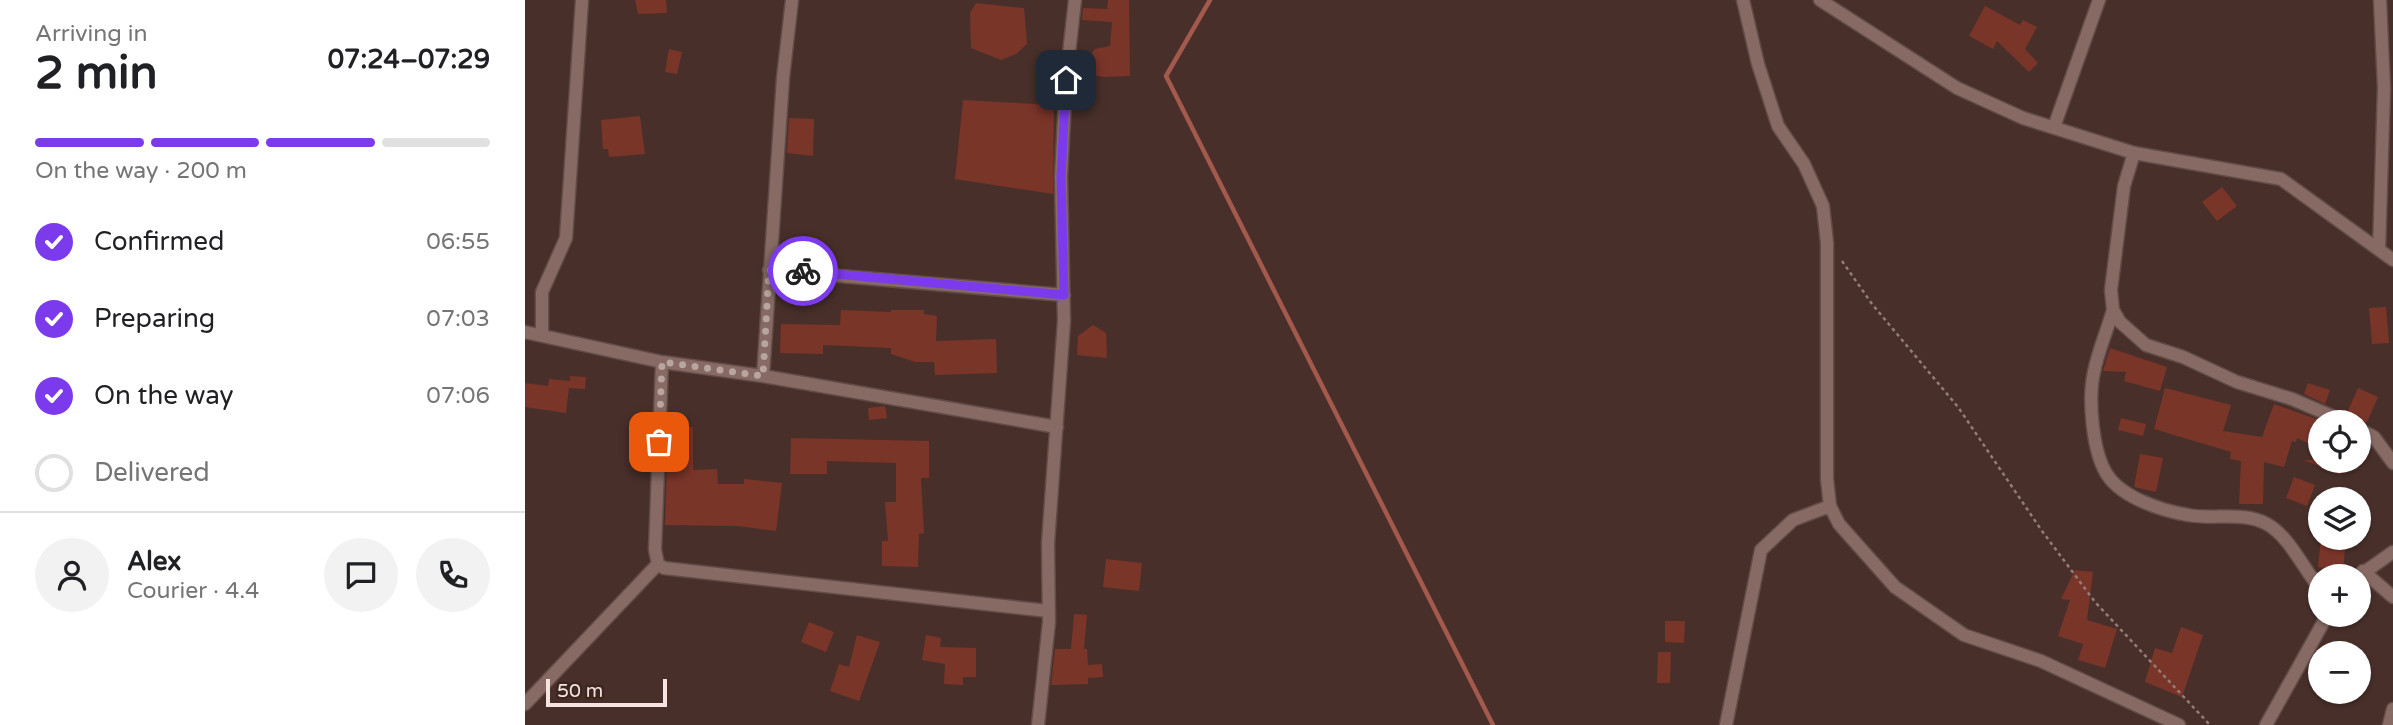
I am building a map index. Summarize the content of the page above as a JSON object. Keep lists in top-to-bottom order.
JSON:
{
  "scale_bar": "50 m",
  "page": {
    "heading": ["2 min", "Arriving in", "07:24–07:29"],
    "panel": ["Alex", "Courier · 4.4"],
    "bar": "On the way · 200 m",
    "list": [
      ["Confirmed", "06:55"],
      ["Preparing", "07:03"],
      ["On the way", "07:06"],
      "Delivered"
    ],
    "map_buttons": ["+", "−"],
    "scale": "50 m"
  }
}
